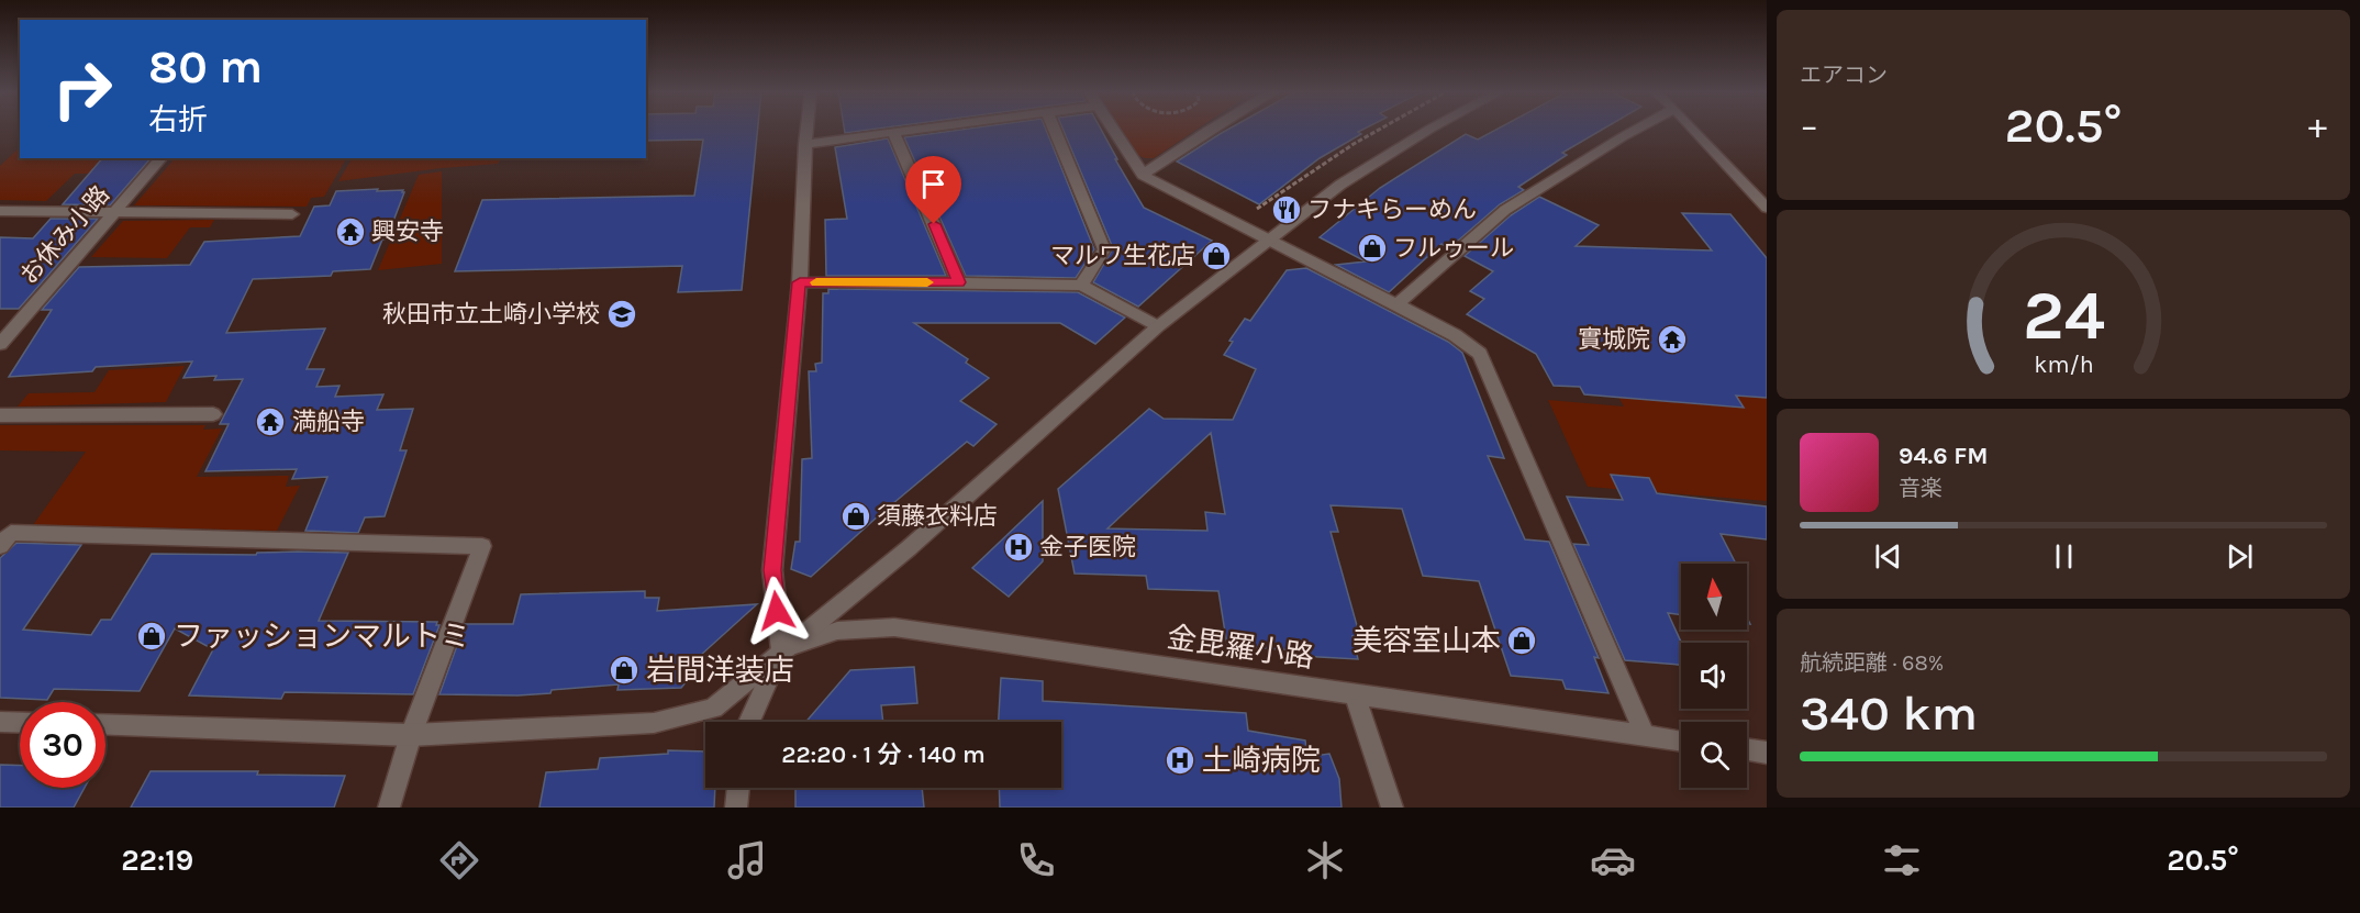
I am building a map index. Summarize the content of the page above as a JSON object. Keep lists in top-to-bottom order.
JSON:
{
  "streets": {
    "street": ["お休み小路", "金毘羅小路"]
  },
  "places": {
    "restaurant": ["フナキらーめん"],
    "temple": ["興安寺", "實城院", "満船寺"],
    "shop": [
      "フルゥール",
      "マルワ生花店",
      "須藤衣料店",
      "ファッションマルトミ",
      "美容室山本",
      "岩間洋装店"
    ],
    "school or university": ["秋田市立土崎小学校"],
    "hospital": ["金子医院", "土崎病院"]
  },
  "north": "top",
  "page": {
    "tile": [
      "エアコン",
      ["航続距離 · 68%", "340 km"]
    ],
    "turn": ["80 m", "右折"],
    "heat": ["−", "20.5°", "+"],
    "song": ["94.6 FM", "音楽"],
    "limit": "30",
    "trip": "22:20 · 1 分 · 140 m",
    "tabs": ["22:19", "20.5°"],
    "gauge": ["24", "km/h"]
  }
}
